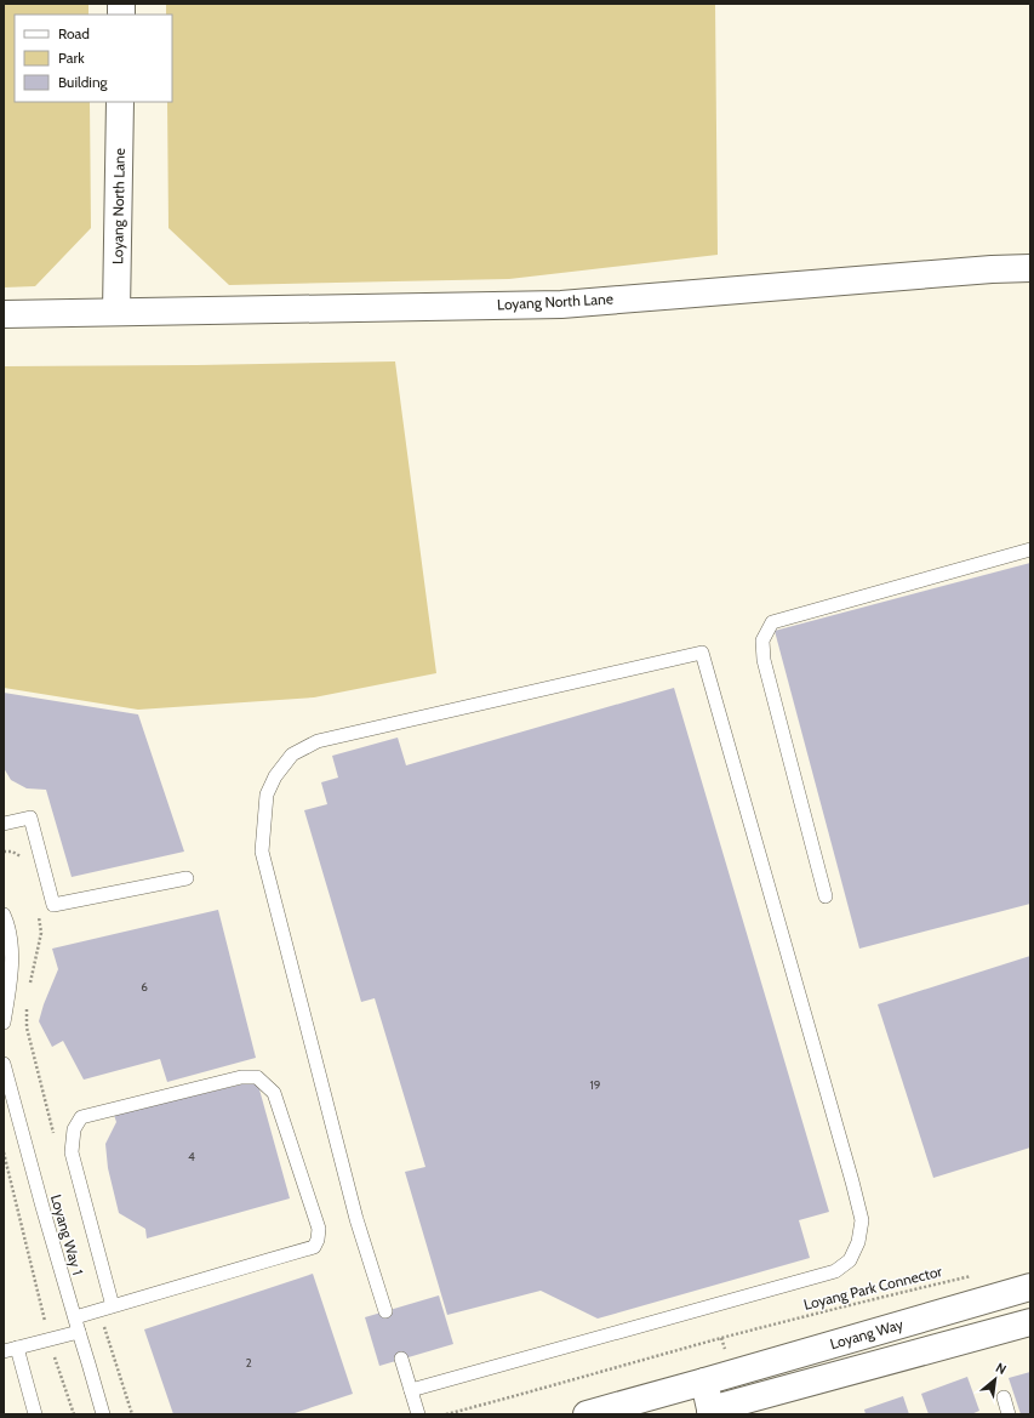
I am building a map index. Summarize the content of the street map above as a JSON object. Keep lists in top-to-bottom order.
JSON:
{
  "streets": {
    "street": ["Loyang North Lane", "Loyang Way"],
    "lane": ["Loyang Way 1"],
    "path": ["Loyang Park Connector"]
  },
  "house_numbers": [
    "6",
    "19",
    "4",
    "2"
  ],
  "legend": ["Road", "Park", "Building"],
  "north": "top right"
}
